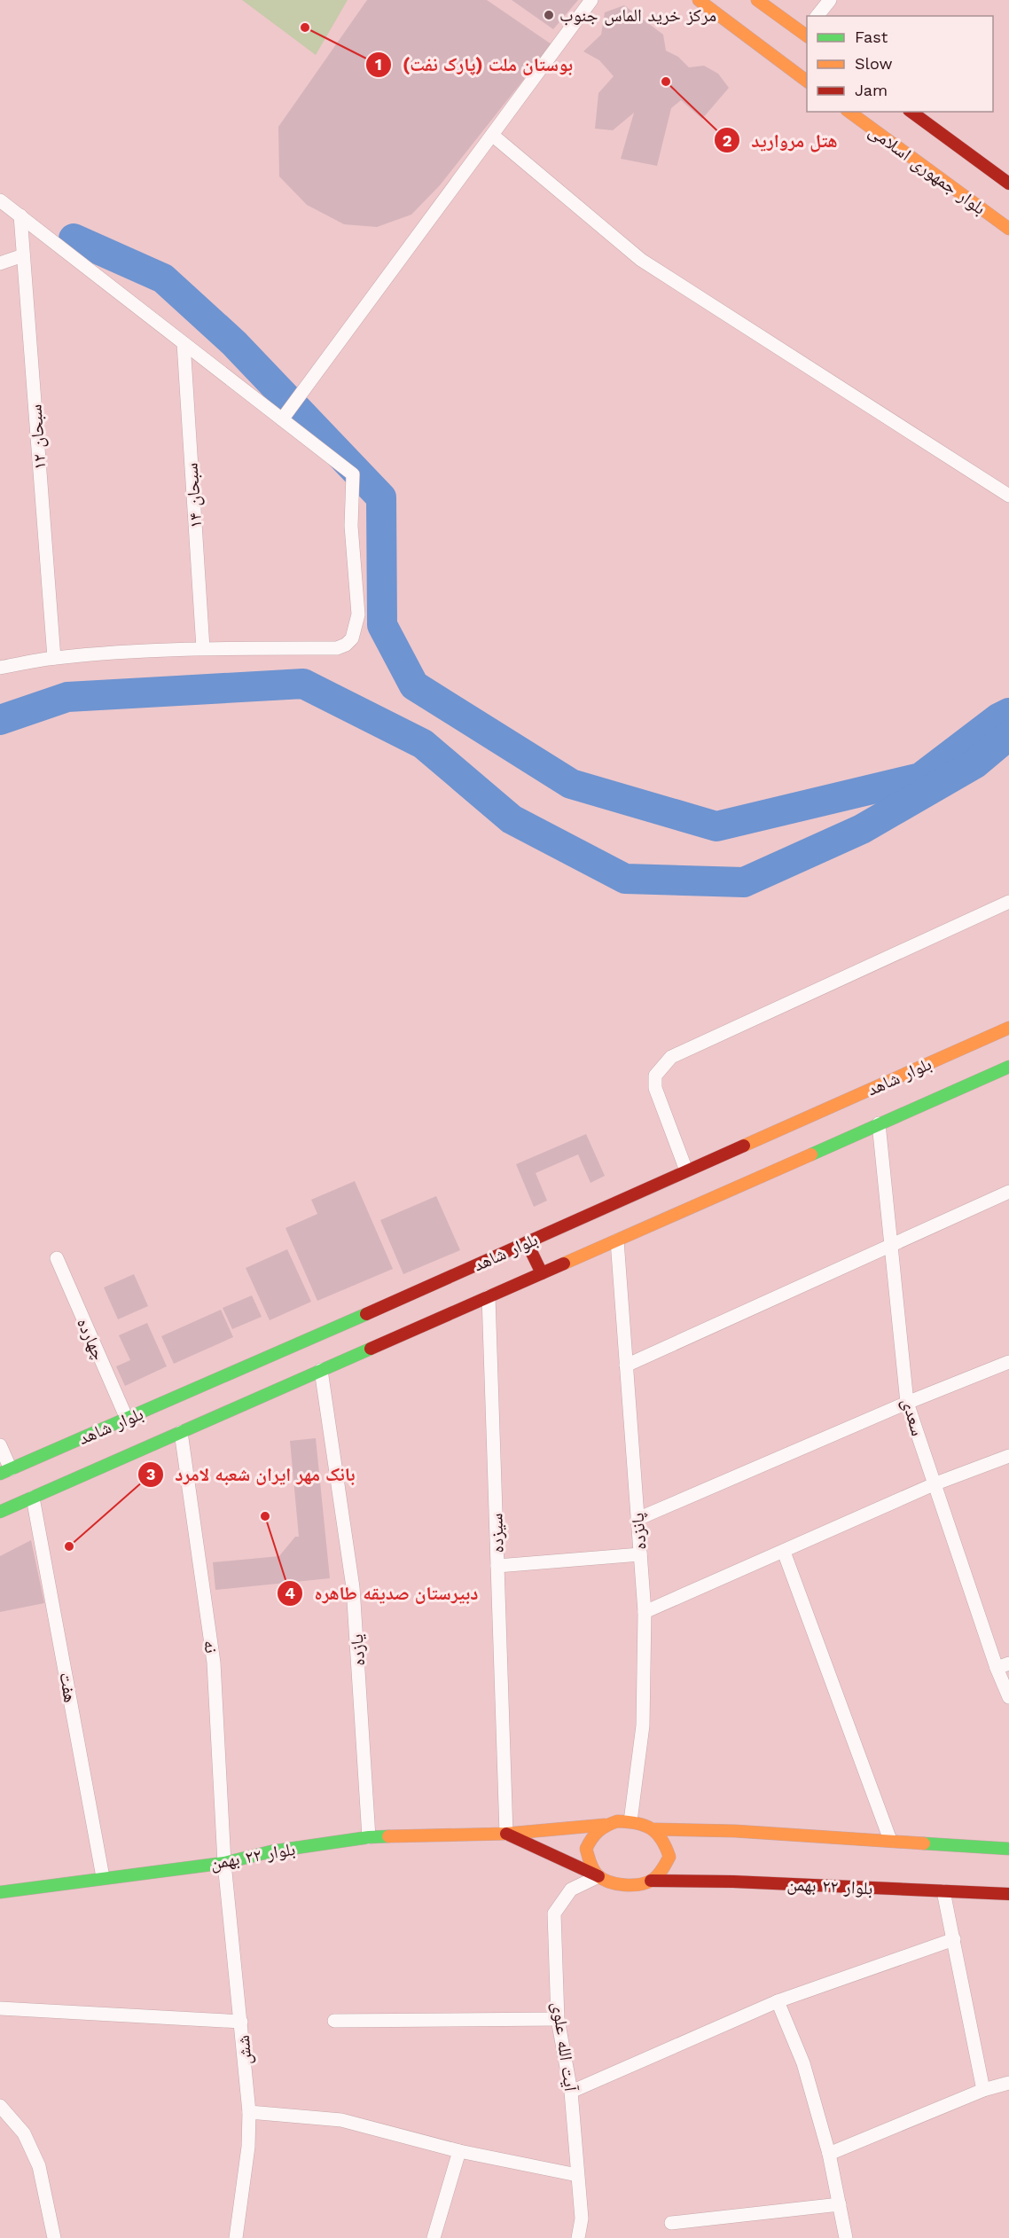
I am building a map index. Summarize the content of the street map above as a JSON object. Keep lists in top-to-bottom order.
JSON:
{
  "streets": {
    "main road": ["بلوار جمهوری اسلامی", "بلوار شاهد", "بلوار ۲۲ بهمن"],
    "street": [
      "سبحان ۱۲",
      "سبحان ۱۴",
      "چهارده",
      "سعدی",
      "پانزده",
      "سیزده",
      "نه",
      "یازده",
      "هفت",
      "آیت الله علوی",
      "شش"
    ]
  },
  "crossings": [
    ["بلوار شاهد", "چهارده"],
    ["بلوار شاهد", "سعدی"],
    ["بلوار شاهد", "پانزده"],
    ["بلوار شاهد", "سیزده"],
    ["بلوار شاهد", "نه"],
    ["بلوار شاهد", "یازده"],
    ["بلوار شاهد", "هفت"],
    ["پانزده", "بلوار ۲۲ بهمن"],
    ["پانزده", "آیت الله علوی"],
    ["سیزده", "بلوار ۲۲ بهمن"],
    ["نه", "بلوار ۲۲ بهمن"],
    ["نه", "شش"],
    ["یازده", "بلوار ۲۲ بهمن"],
    ["هفت", "بلوار ۲۲ بهمن"],
    ["بلوار ۲۲ بهمن", "آیت الله علوی"],
    ["بلوار ۲۲ بهمن", "شش"]
  ],
  "places": [
    "مرکز خرید الماس جنوب",
    "بوستان ملت (پارک نفت)",
    "هتل مروارید",
    "دبیرستان صدیقه طاهره",
    "بانک مهر ایران شعبه لامرد"
  ],
  "legend": ["Fast", "Slow", "Jam"]
}
